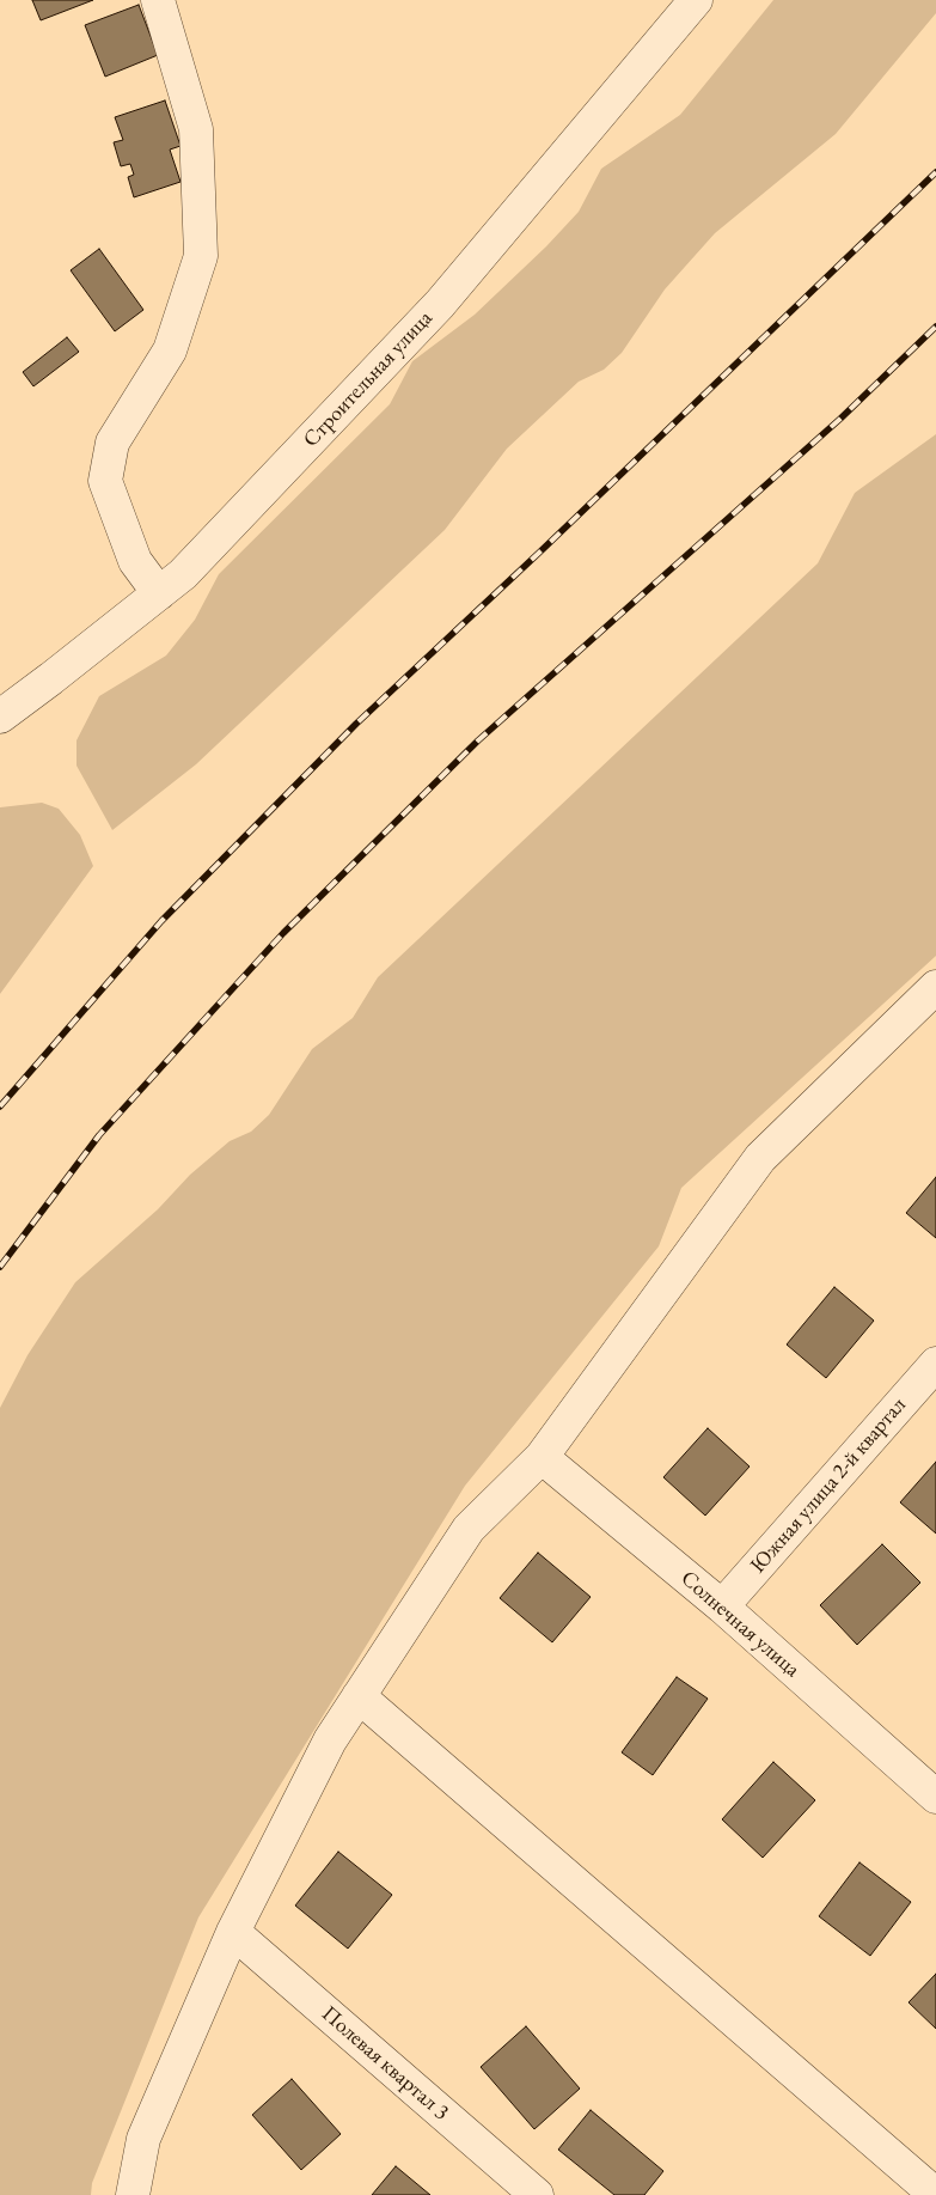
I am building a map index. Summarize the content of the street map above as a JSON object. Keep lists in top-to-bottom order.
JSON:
{
  "streets": {
    "street": [
      "Строительная улица",
      "Южная улица 2-й квартал",
      "Солнечная улица",
      "Полевая квартал 3"
    ]
  },
  "crossings": [
    ["Южная улица 2-й квартал", "Солнечная улица"]
  ]
}
